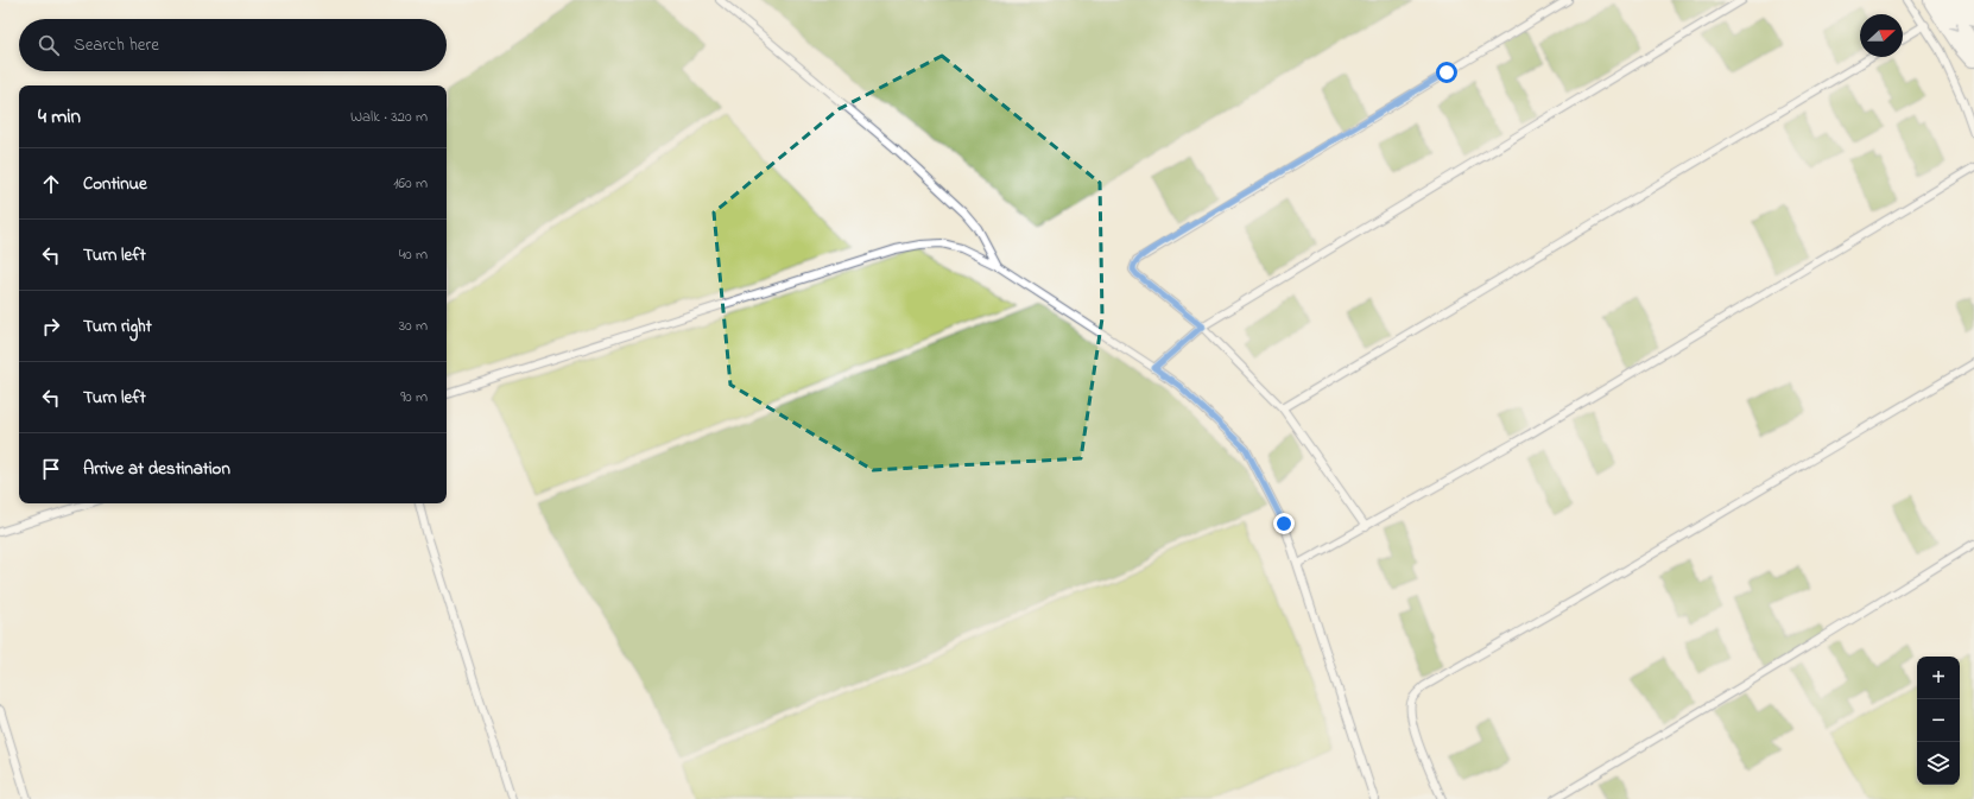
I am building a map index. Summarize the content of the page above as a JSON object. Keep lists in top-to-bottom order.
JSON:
{
  "north": "right",
  "page": {
    "search": "Search here",
    "heading": ["4 min", "Walk · 320 m"],
    "list": [
      ["Continue", "160 m"],
      ["Turn left", "40 m"],
      ["Turn right", "30 m"],
      ["Turn left", "90 m"],
      "Arrive at destination"
    ],
    "map_buttons": ["+", "−"]
  }
}
